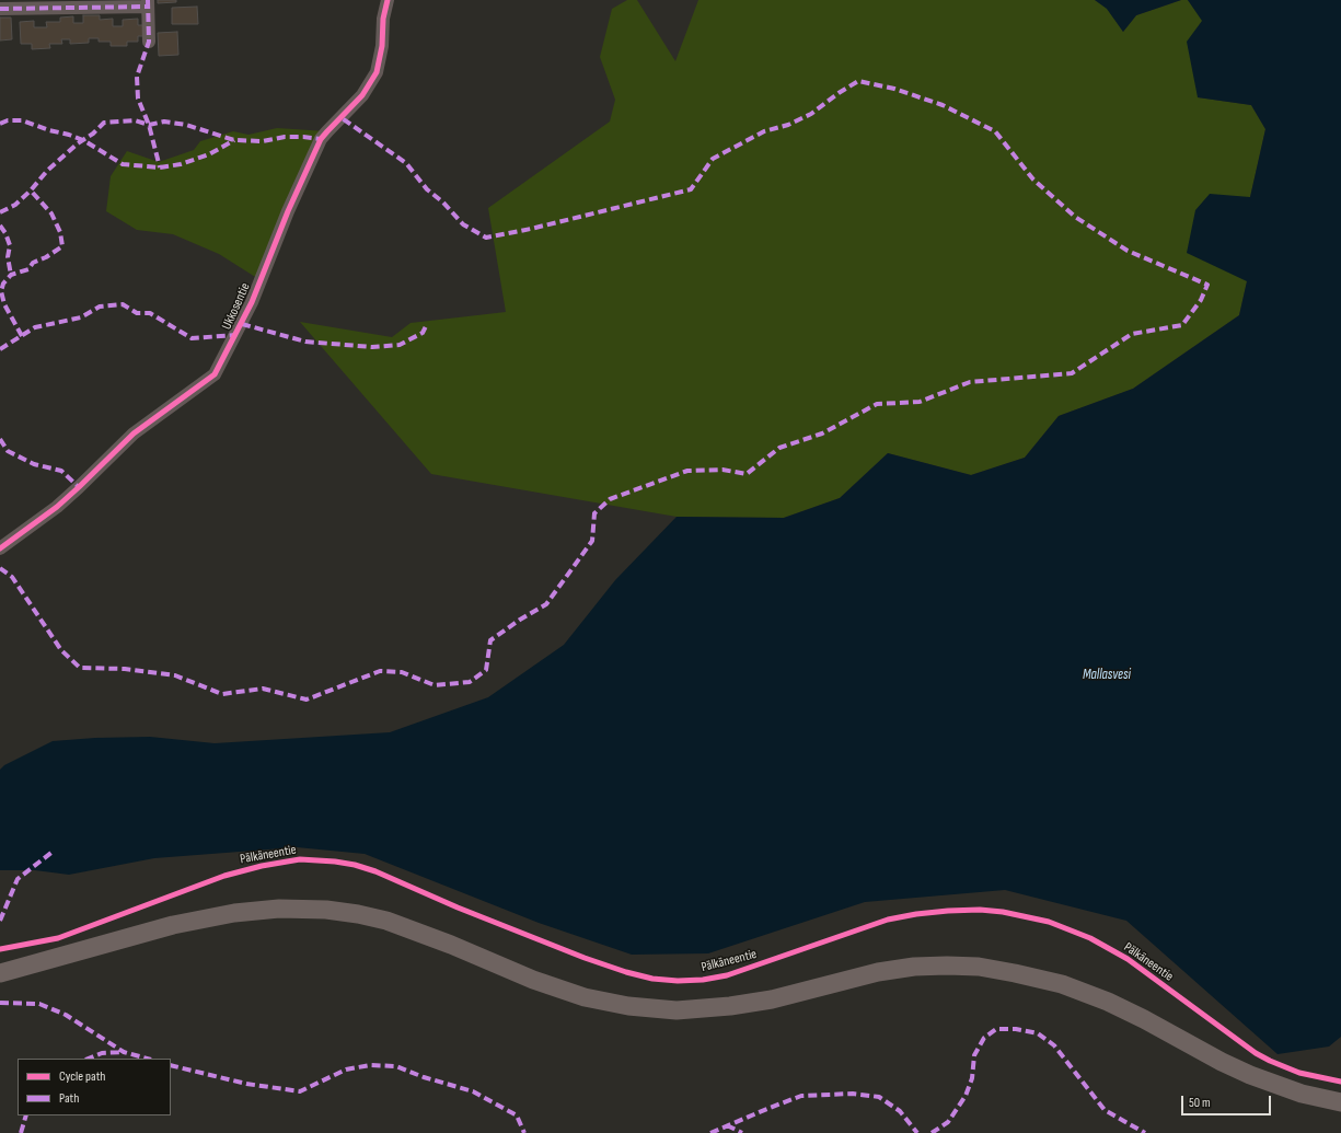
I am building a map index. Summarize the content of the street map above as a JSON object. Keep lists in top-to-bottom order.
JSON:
{
  "streets": {
    "street": ["Ukkosentie"],
    "cycle path": ["Pälkäneentie"]
  },
  "water": ["Mallasvesi"],
  "legend": ["Cycle path", "Path"],
  "scale_bar": "50 m"
}
